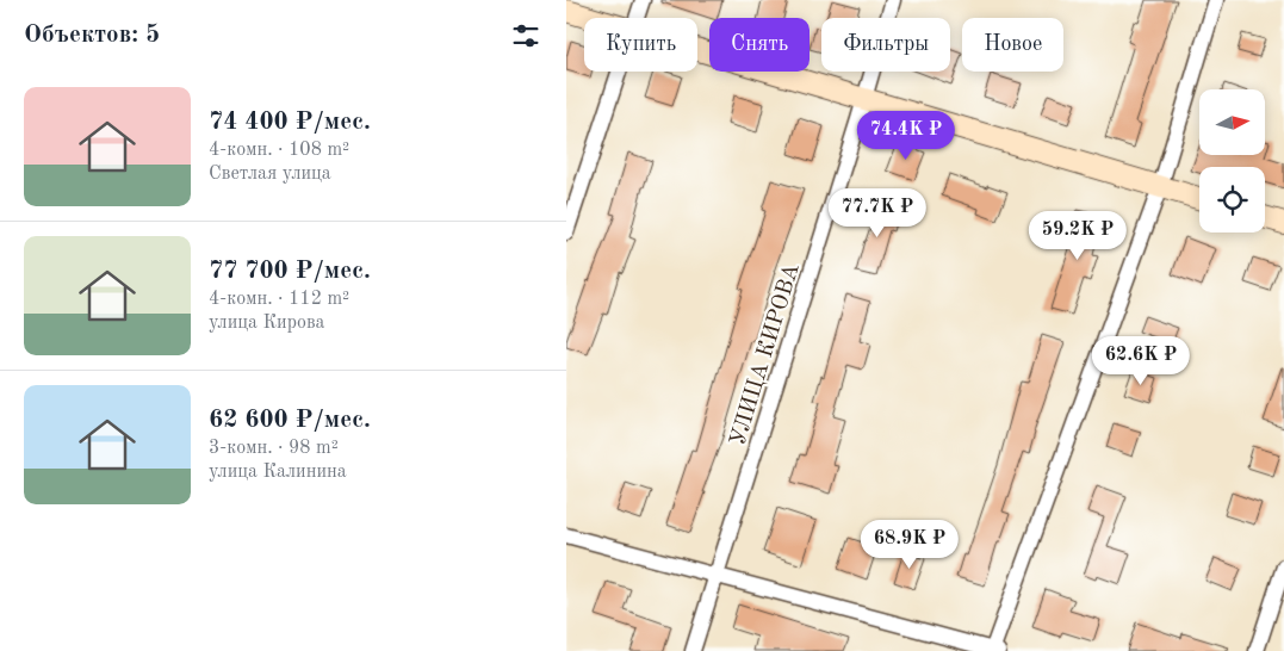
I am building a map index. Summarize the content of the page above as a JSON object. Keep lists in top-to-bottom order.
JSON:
{
  "streets": {
    "street": ["УЛИЦА КИРОВА"]
  },
  "north": "right",
  "page": {
    "heading": "Объектов: 5",
    "chip": [
      "Купить",
      "Снять",
      "Фильтры",
      "Новое"
    ],
    "list": [
      {
        "name": "74 400 ₽/мес.",
        "note": "4-комн. · 108 m² · Светлая улица"
      },
      {
        "name": "77 700 ₽/мес.",
        "note": "4-комн. · 112 m² · улица Кирова"
      },
      {
        "name": "62 600 ₽/мес.",
        "note": "3-комн. · 98 m² · улица Калинина"
      }
    ],
    "price": [
      "74.4K ₽",
      "77.7K ₽",
      "59.2K ₽",
      "62.6K ₽",
      "68.9K ₽"
    ]
  }
}
